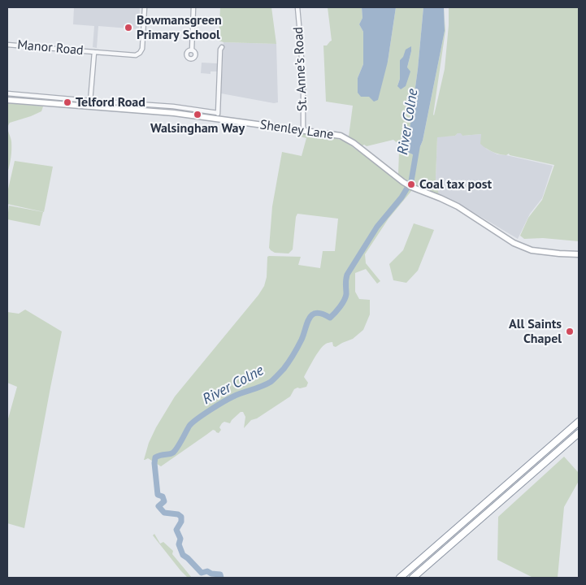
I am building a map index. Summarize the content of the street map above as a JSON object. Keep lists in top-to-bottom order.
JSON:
{
  "streets": {
    "main road": ["Shenley Lane"],
    "street": ["Manor Road", "St. Anne's Road"]
  },
  "crossings": [
    ["St. Anne's Road", "Shenley Lane"]
  ],
  "water": ["River Colne"],
  "places": [
    "Bowmansgreen Primary School",
    "Telford Road",
    "Walsingham Way",
    "Coal tax post",
    "All Saints Chapel"
  ]
}
